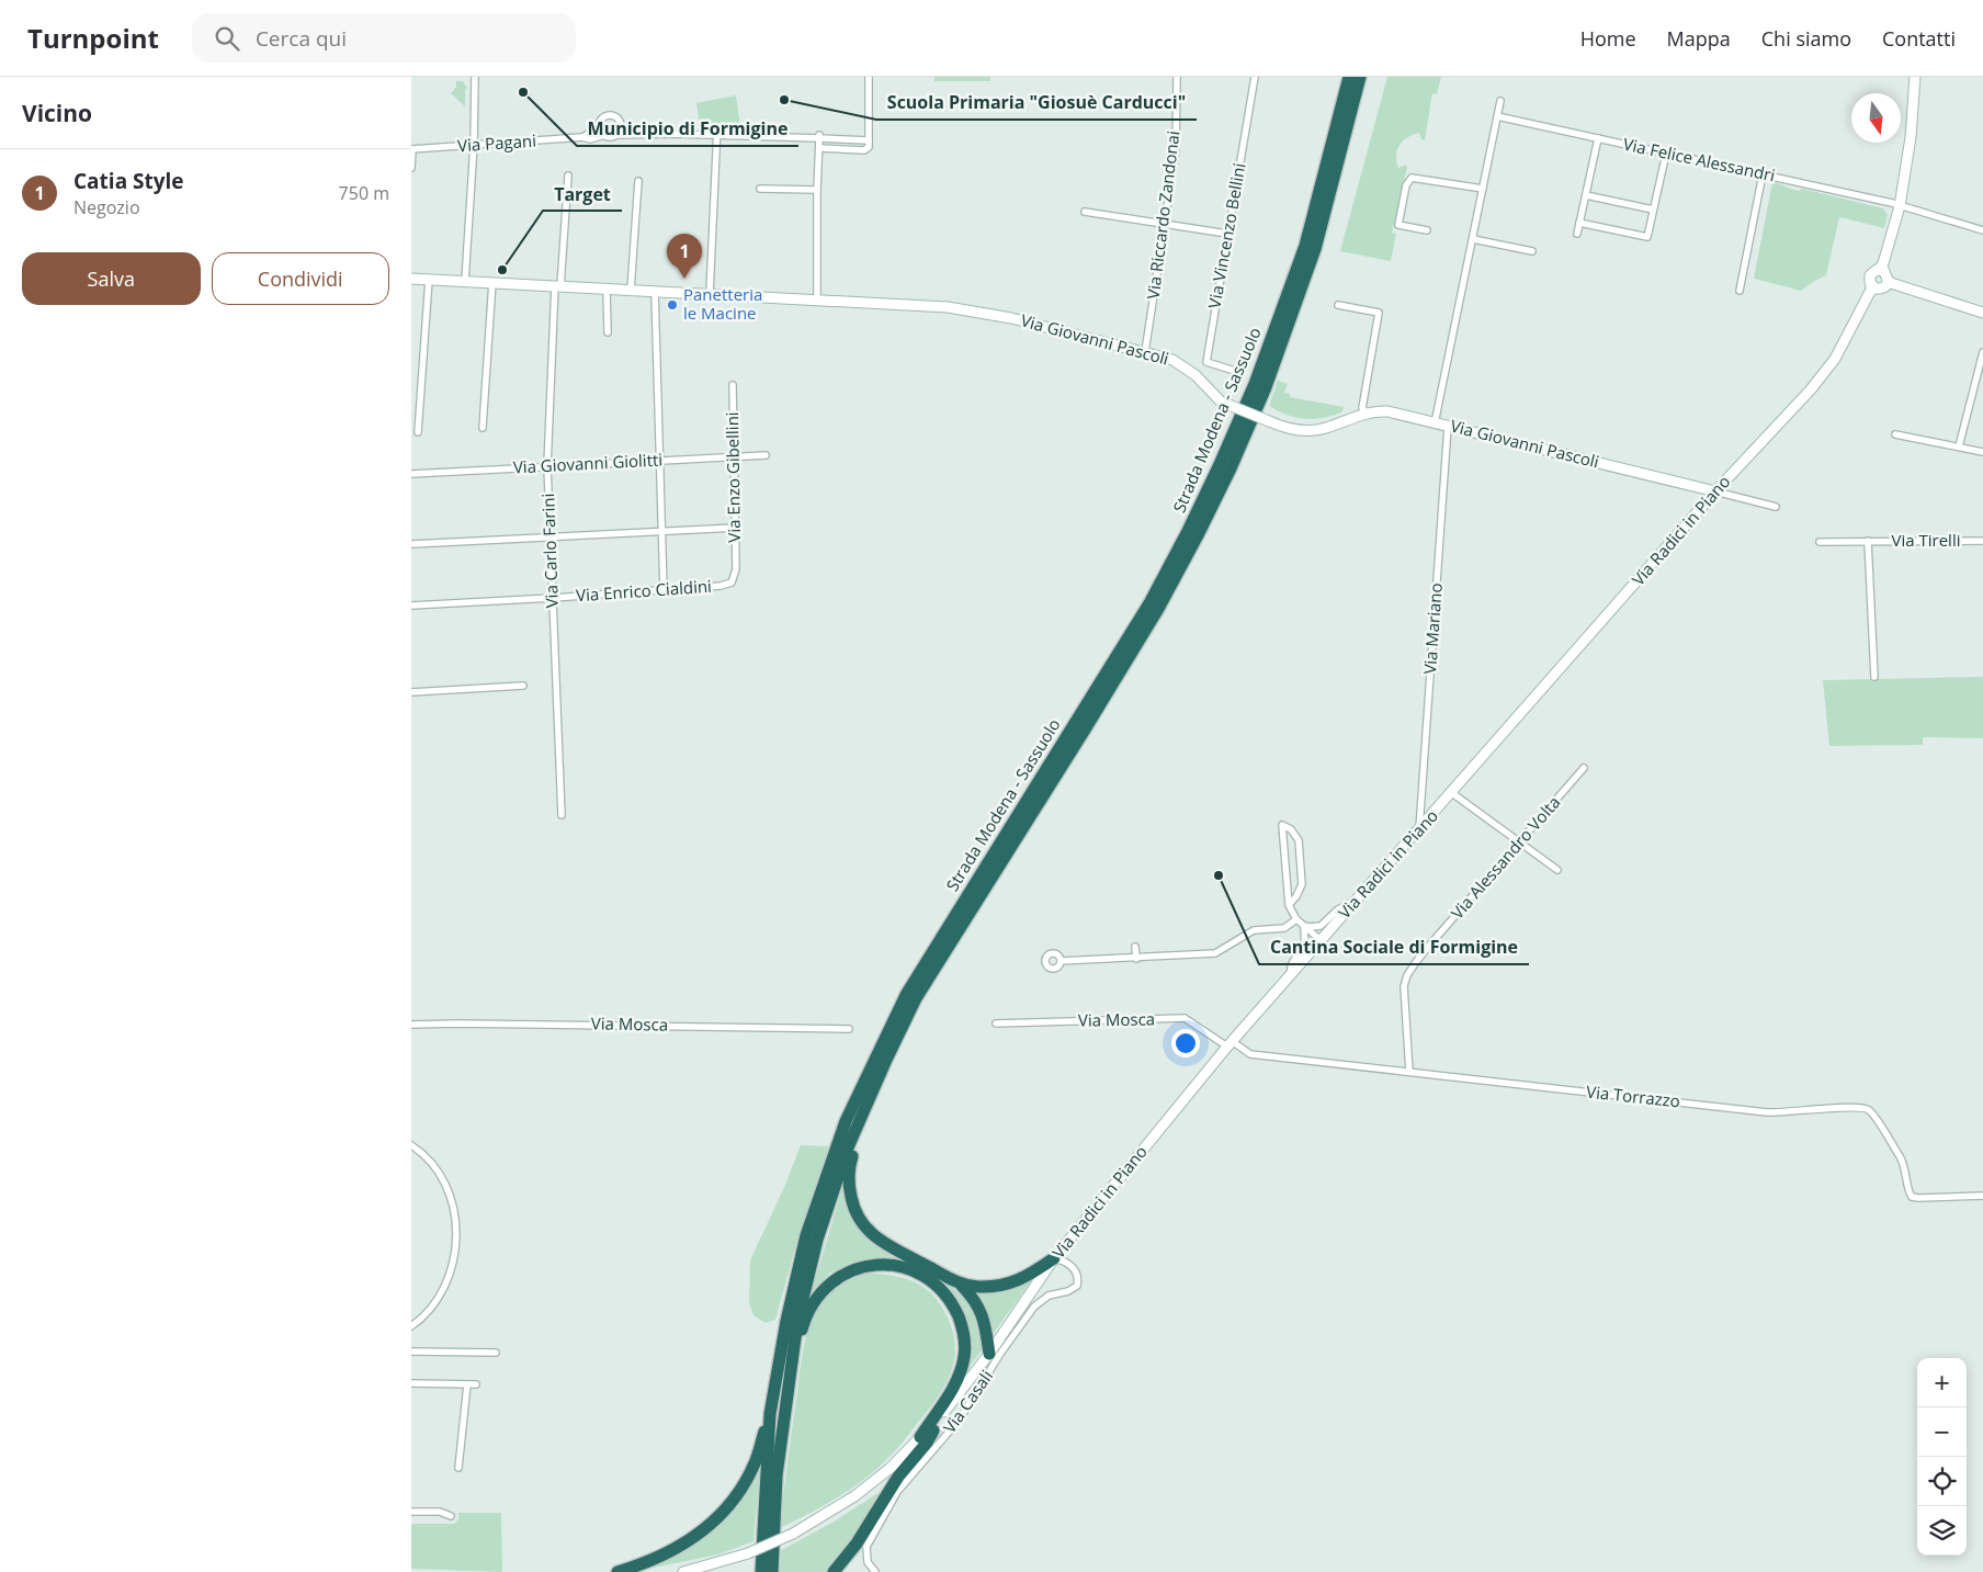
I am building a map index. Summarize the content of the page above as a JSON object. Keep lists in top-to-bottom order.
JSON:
{
  "streets": {
    "highway": ["Strada Modena - Sassuolo"],
    "street": [
      "Via Pagani",
      "Via Felice Alessandri",
      "Via Riccardo Zandonai",
      "Via Vincenzo Bellini",
      "Via Giovanni Pascoli",
      "Via Giovanni Giolitti",
      "Via Enzo Gibellini",
      "Via Radici in Piano",
      "Via Tirelli",
      "Via Carlo Farini",
      "Via Enrico Cialdini",
      "Via Mariano",
      "Via Alessandro Volta",
      "Via Mosca",
      "Via Torrazzo",
      "Via Casali"
    ]
  },
  "crossings": [
    ["Via Felice Alessandri", "Via Radici in Piano"],
    ["Via Riccardo Zandonai", "Via Giovanni Pascoli"],
    ["Via Giovanni Pascoli", "Via Radici in Piano"],
    ["Via Giovanni Pascoli", "Via Carlo Farini"],
    ["Via Giovanni Pascoli", "Via Mariano"],
    ["Via Giovanni Giolitti", "Via Enzo Gibellini"],
    ["Via Giovanni Giolitti", "Via Carlo Farini"],
    ["Via Enzo Gibellini", "Via Enrico Cialdini"],
    ["Via Radici in Piano", "Via Mariano"],
    ["Via Radici in Piano", "Via Mosca"],
    ["Via Radici in Piano", "Via Torrazzo"],
    ["Via Radici in Piano", "Via Casali"],
    ["Via Carlo Farini", "Via Enrico Cialdini"],
    ["Via Alessandro Volta", "Via Torrazzo"],
    ["Via Mosca", "Via Torrazzo"]
  ],
  "places": [
    "Municipio di Formigine",
    "Scuola Primaria \"Giosuè Carducci\"",
    "Target",
    "Panetteria le Macine",
    "Cantina Sociale di Formigine"
  ],
  "north": "bottom",
  "page": {
    "header": "Turnpoint",
    "search": "Cerca qui",
    "nav": [
      "Home",
      "Mappa",
      "Chi siamo",
      "Contatti"
    ],
    "heading": "Vicino",
    "list": [
      {
        "mark": "1",
        "name": "Catia Style",
        "note": "Negozio",
        "value": "750 m"
      }
    ],
    "pins": "1",
    "buttons": ["Salva", "Condividi"],
    "map_buttons": ["+", "−"]
  }
}
